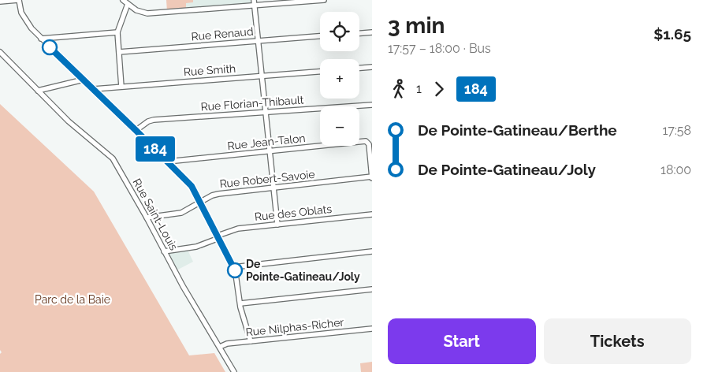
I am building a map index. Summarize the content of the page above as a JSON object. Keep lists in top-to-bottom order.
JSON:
{
  "streets": {
    "street": [
      "Rue Renaud",
      "Rue Smith",
      "Rue Florian-Thibault",
      "Rue Jean-Talon",
      "Rue Robert-Savoie",
      "Rue des Oblats",
      "Rue Saint-Louis",
      "Rue Nilphas-Richer"
    ]
  },
  "crossings": [
    ["Rue Jean-Talon", "Rue Robert-Savoie"],
    ["Rue Robert-Savoie", "Rue Saint-Louis"],
    ["Rue des Oblats", "Rue Saint-Louis"],
    ["Rue Saint-Louis", "Rue Nilphas-Richer"]
  ],
  "parks": ["Parc de la Baie"],
  "places": ["De Pointe-Gatineau/Joly"],
  "lines": ["bus line 184"],
  "page": {
    "on_map": "184",
    "heading": ["3 min", "17:57 – 18:00 · Bus", "$1.65"],
    "map_buttons": ["+", "−"],
    "legs": ["1", "184"],
    "list": [
      {
        "name": "De Pointe-Gatineau/Berthe",
        "value": "17:58"
      },
      {
        "name": "De Pointe-Gatineau/Joly",
        "value": "18:00"
      }
    ],
    "buttons": ["Start", "Tickets"]
  }
}
